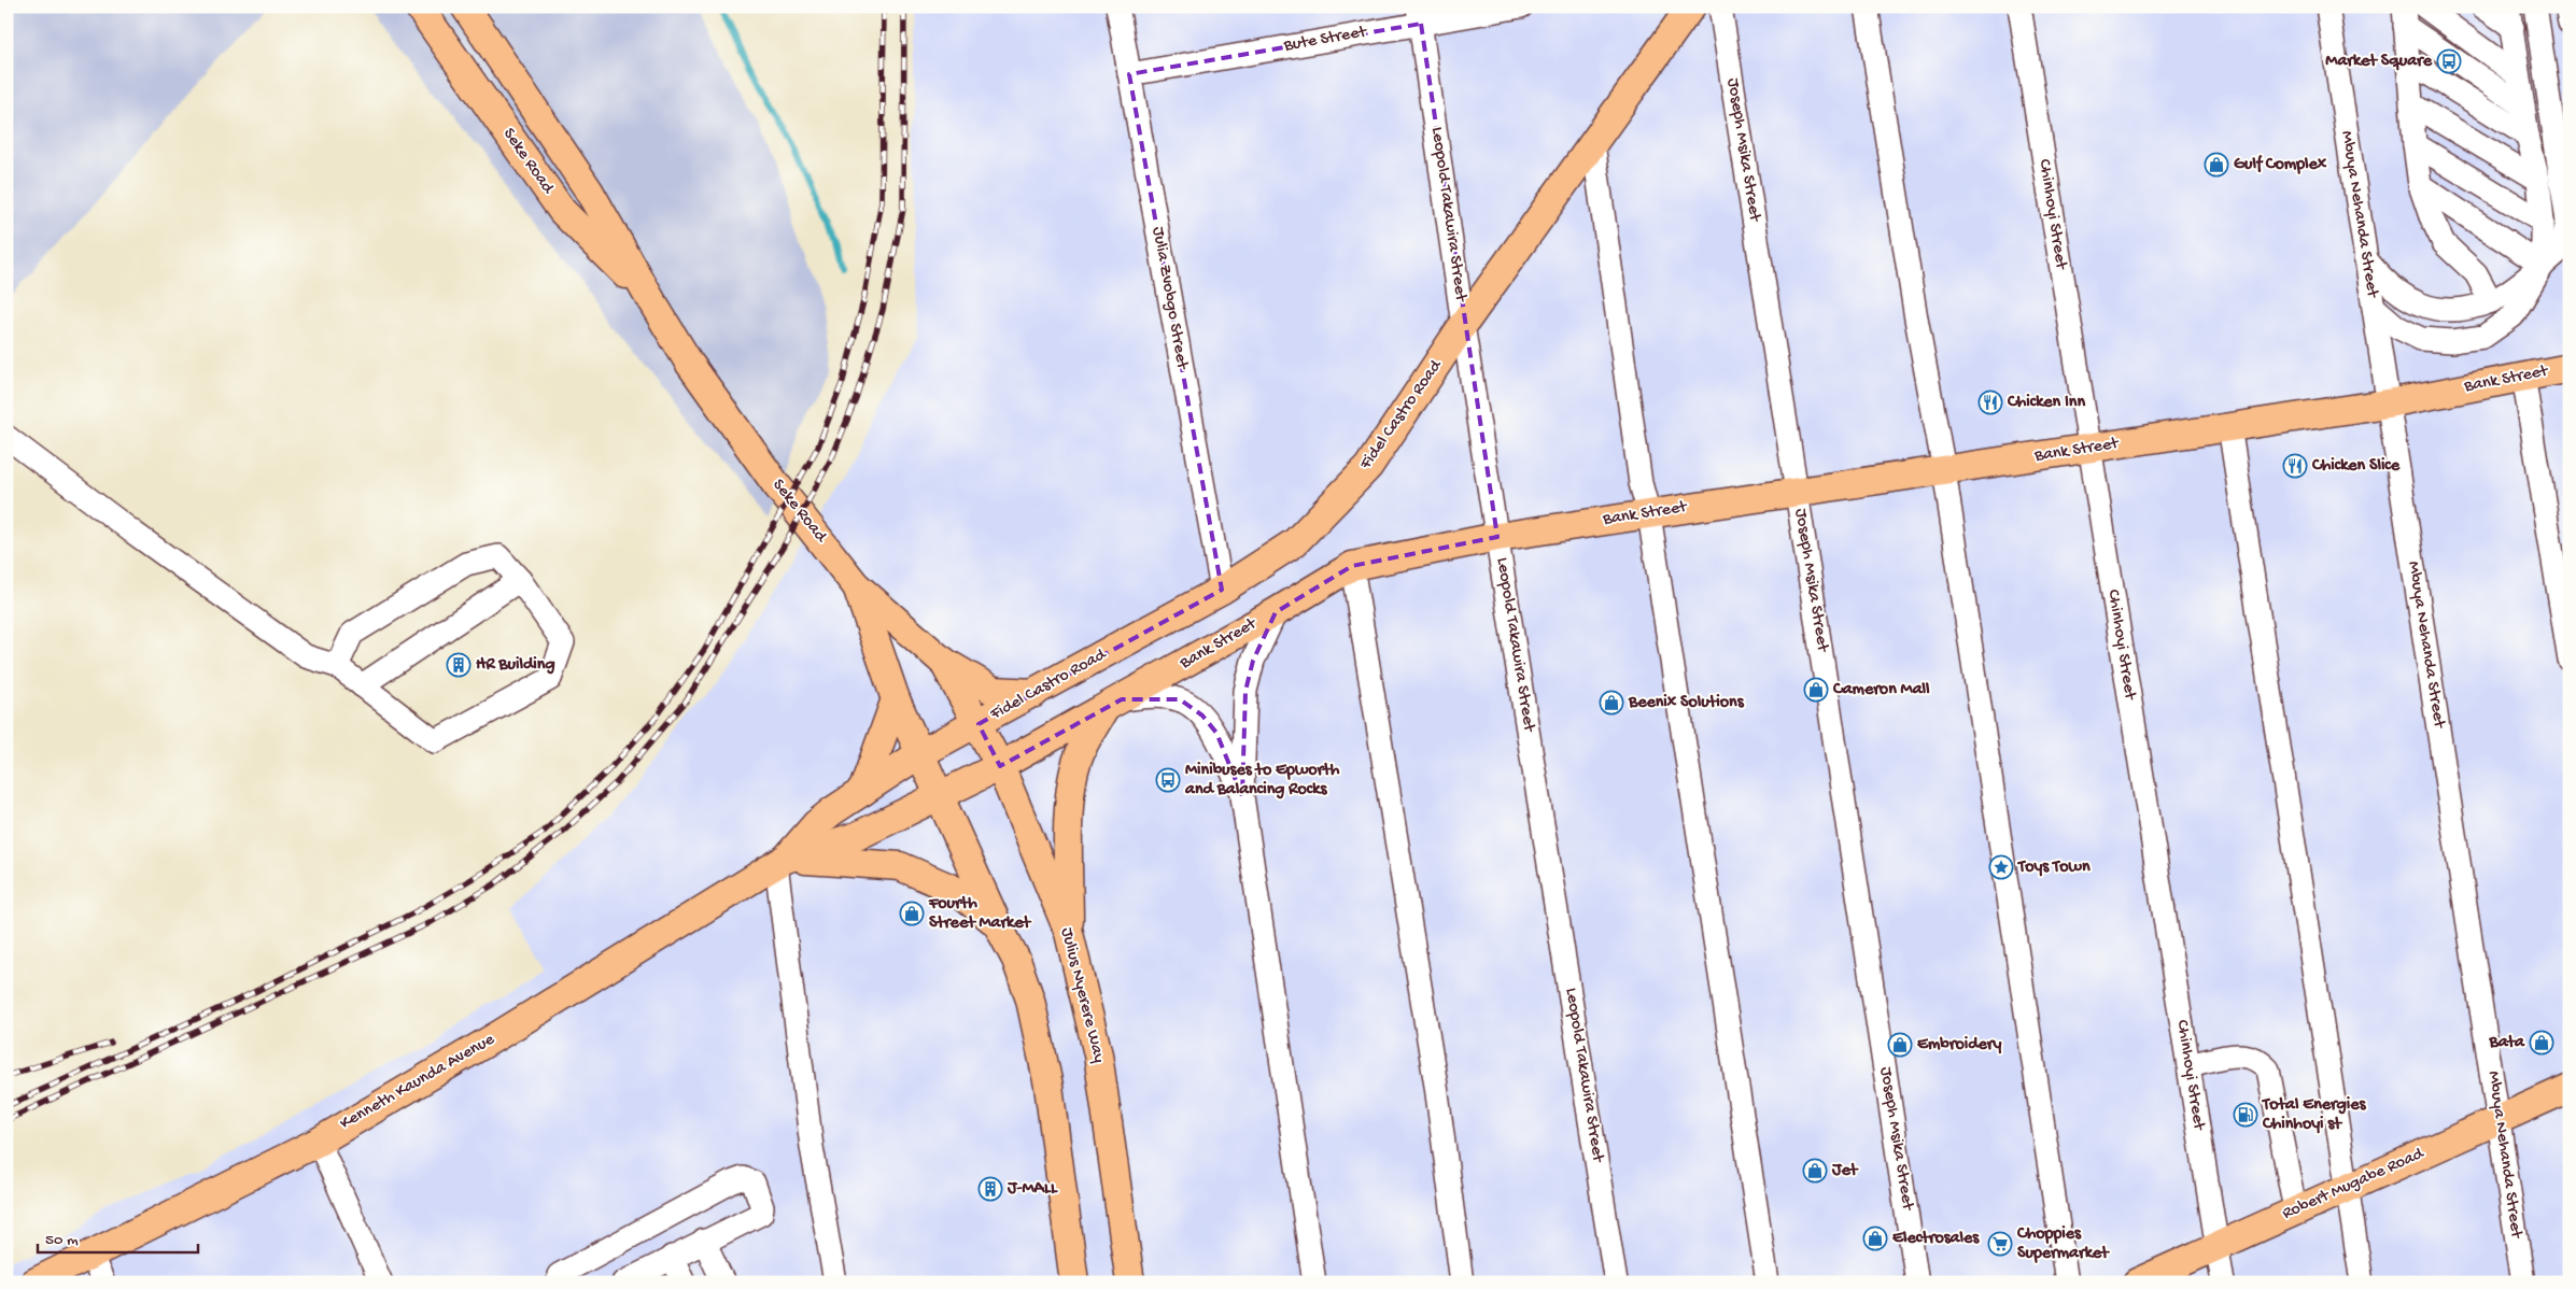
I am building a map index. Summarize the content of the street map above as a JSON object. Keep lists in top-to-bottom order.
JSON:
{
  "streets": {
    "main road": [
      "Seke Road",
      "Bank Street",
      "Fidel Castro Road",
      "Julius Nyerere Way",
      "Kenneth Kaunda Avenue",
      "Robert Mugabe Road"
    ],
    "street": [
      "Bute Street",
      "Joseph Msika Street",
      "Leopold Takawira Street",
      "Chinhoyi Street",
      "Mbuya Nehanda Street",
      "Julia Zvobgo Street"
    ]
  },
  "crossings": [
    ["Bute Street", "Leopold Takawira Street"],
    ["Bute Street", "Julia Zvobgo Street"],
    ["Joseph Msika Street", "Bank Street"],
    ["Leopold Takawira Street", "Bank Street"],
    ["Leopold Takawira Street", "Fidel Castro Road"],
    ["Chinhoyi Street", "Bank Street"],
    ["Chinhoyi Street", "Robert Mugabe Road"],
    ["Mbuya Nehanda Street", "Bank Street"],
    ["Mbuya Nehanda Street", "Robert Mugabe Road"],
    ["Julia Zvobgo Street", "Fidel Castro Road"],
    ["Bank Street", "Fidel Castro Road"],
    ["Bank Street", "Julius Nyerere Way"],
    ["Bank Street", "Kenneth Kaunda Avenue"],
    ["Fidel Castro Road", "Julius Nyerere Way"],
    ["Fidel Castro Road", "Kenneth Kaunda Avenue"]
  ],
  "places": {
    "bus stop": ["Market Square", "Minibuses to Epworth and Balancing Rocks"],
    "shop": [
      "Gulf Complex",
      "Cameron Mall",
      "Beenix Solutions",
      "Fourth Street Market",
      "Bata",
      "Embroidery",
      "Jet",
      "Electrosales"
    ],
    "restaurant": ["Chicken Inn", "Chicken Slice"],
    "building": ["HR Building", "J-MALL"],
    "place": ["Toys Town"],
    "fuel station": ["Total Energies Chinhoyi st"],
    "supermarket": ["Choppies Supermarket"]
  },
  "scale_bar": "50 m"
}
